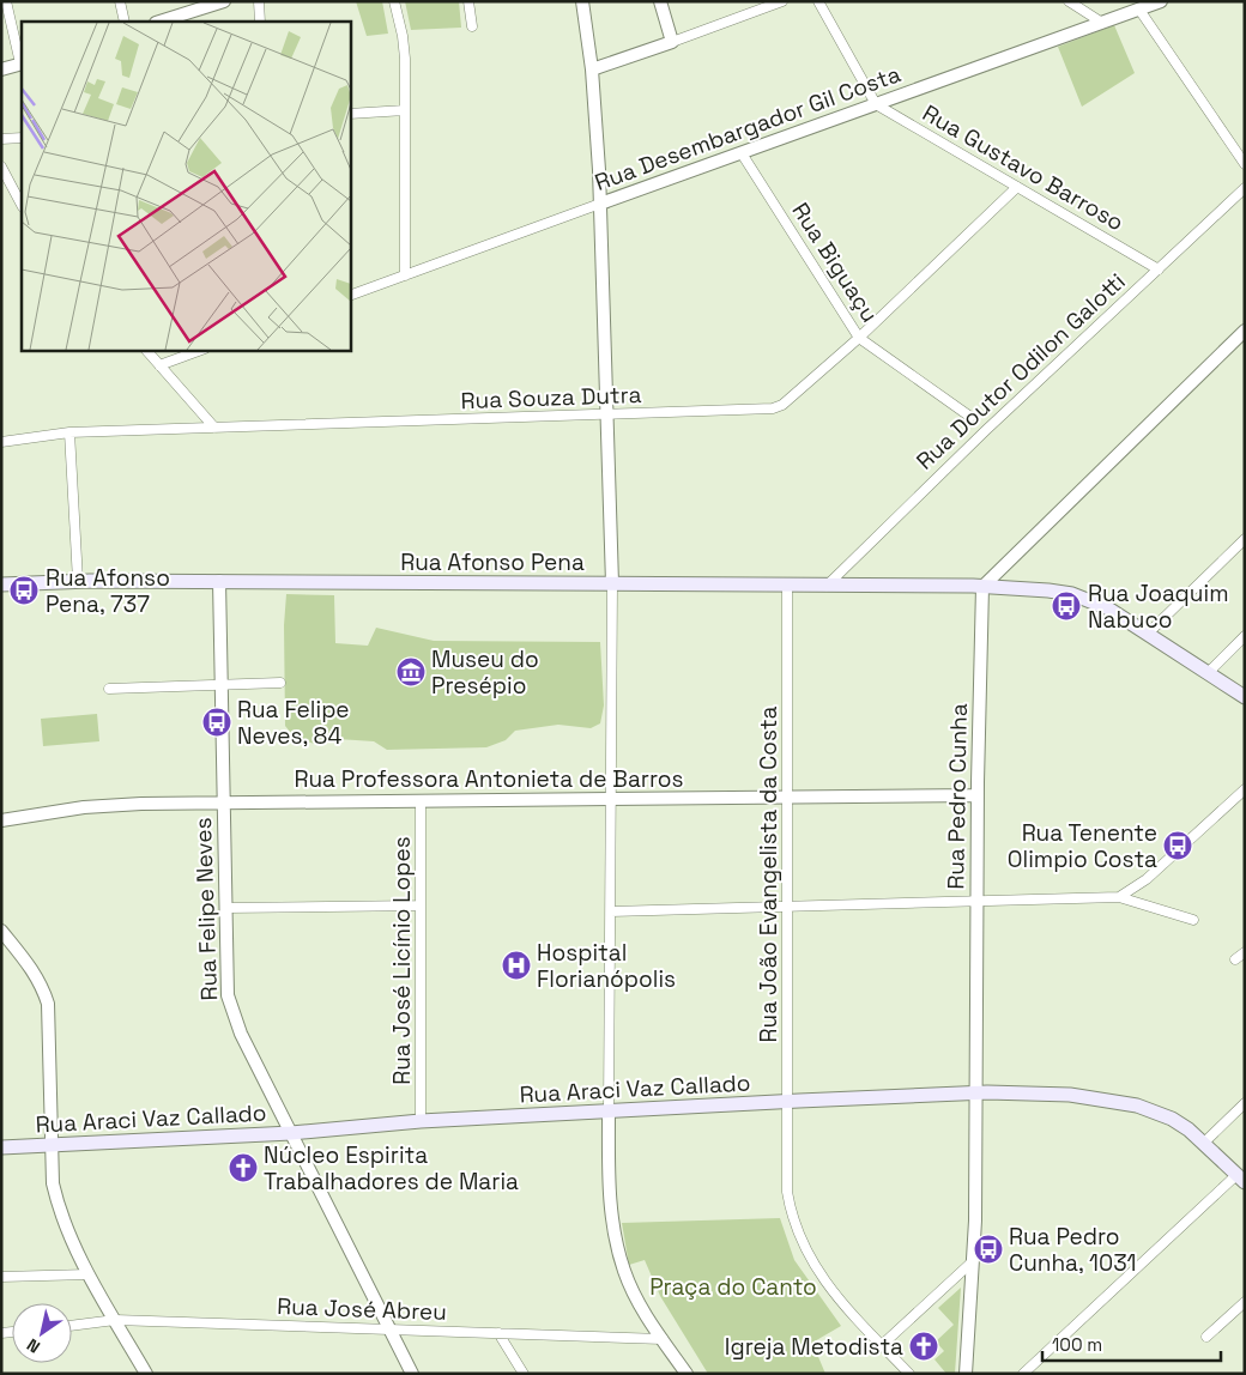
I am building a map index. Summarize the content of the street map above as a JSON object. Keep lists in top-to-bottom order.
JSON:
{
  "streets": {
    "main road": ["Rua Afonso Pena", "Rua Araci Vaz Callado"],
    "street": [
      "Rua Desembargador Gil Costa",
      "Rua Gustavo Barroso",
      "Rua Biguaçu",
      "Rua Doutor Odilon Galotti",
      "Rua Souza Dutra",
      "Rua Professora Antonieta de Barros",
      "Rua Pedro Cunha",
      "Rua João Evangelista da Costa",
      "Rua Felipe Neves",
      "Rua José Licínio Lopes",
      "Rua José Abreu"
    ]
  },
  "crossings": [
    ["Rua Desembargador Gil Costa", "Rua Gustavo Barroso"],
    ["Rua Desembargador Gil Costa", "Rua Biguaçu"],
    ["Rua Gustavo Barroso", "Rua Doutor Odilon Galotti"],
    ["Rua Gustavo Barroso", "Rua Souza Dutra"],
    ["Rua Biguaçu", "Rua Souza Dutra"],
    ["Rua Doutor Odilon Galotti", "Rua Afonso Pena"],
    ["Rua Afonso Pena", "Rua Pedro Cunha"],
    ["Rua Afonso Pena", "Rua João Evangelista da Costa"],
    ["Rua Afonso Pena", "Rua Felipe Neves"],
    ["Rua Professora Antonieta de Barros", "Rua Pedro Cunha"],
    ["Rua Professora Antonieta de Barros", "Rua João Evangelista da Costa"],
    ["Rua Professora Antonieta de Barros", "Rua Felipe Neves"],
    ["Rua Professora Antonieta de Barros", "Rua José Licínio Lopes"],
    ["Rua Pedro Cunha", "Rua Araci Vaz Callado"],
    ["Rua João Evangelista da Costa", "Rua Araci Vaz Callado"],
    ["Rua Felipe Neves", "Rua Araci Vaz Callado"],
    ["Rua Felipe Neves", "Rua José Abreu"],
    ["Rua José Licínio Lopes", "Rua Araci Vaz Callado"]
  ],
  "parks": ["Praça do Canto"],
  "places": {
    "bus stop": [
      "Rua Afonso Pena, 737",
      "Rua Joaquim Nabuco",
      "Rua Felipe Neves, 84",
      "Rua Tenente Olimpio Costa",
      "Rua Pedro Cunha, 1031"
    ],
    "museum": ["Museu do Presépio"],
    "hospital": ["Hospital Florianópolis"],
    "church": ["Núcleo Espirita Trabalhadores de Maria", "Igreja Metodista"]
  },
  "scale_bar": "100 m",
  "north": "bottom left"
}
